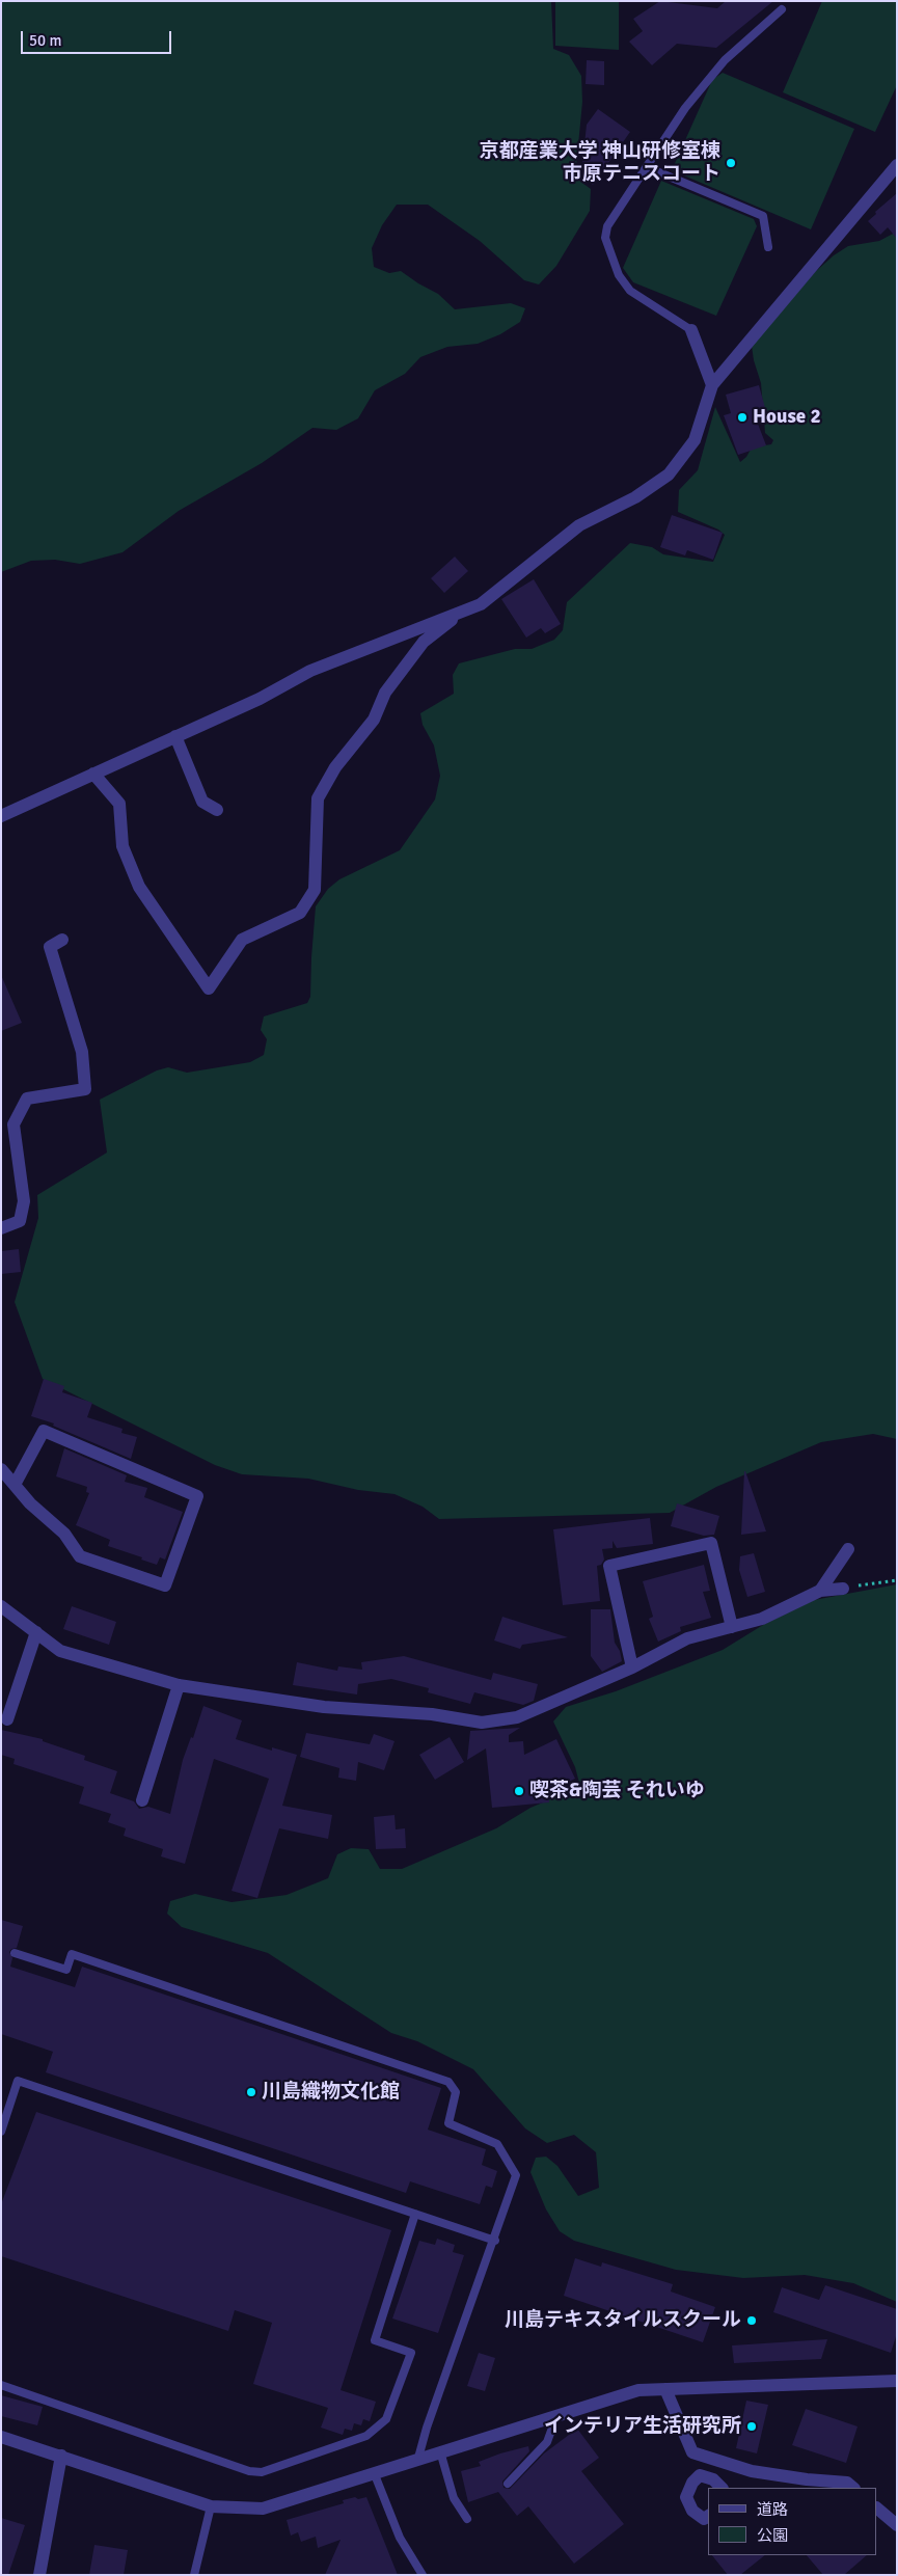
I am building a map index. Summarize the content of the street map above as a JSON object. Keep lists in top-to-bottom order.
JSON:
{
  "places": [
    "京都産業大学 神山研修室棟 市原テニスコート",
    "House 2",
    "喫茶&陶芸 それいゆ",
    "川島織物文化館",
    "川島テキスタイルスクール",
    "インテリア生活研究所"
  ],
  "legend": ["道路", "公園"],
  "scale_bar": "50 m"
}
